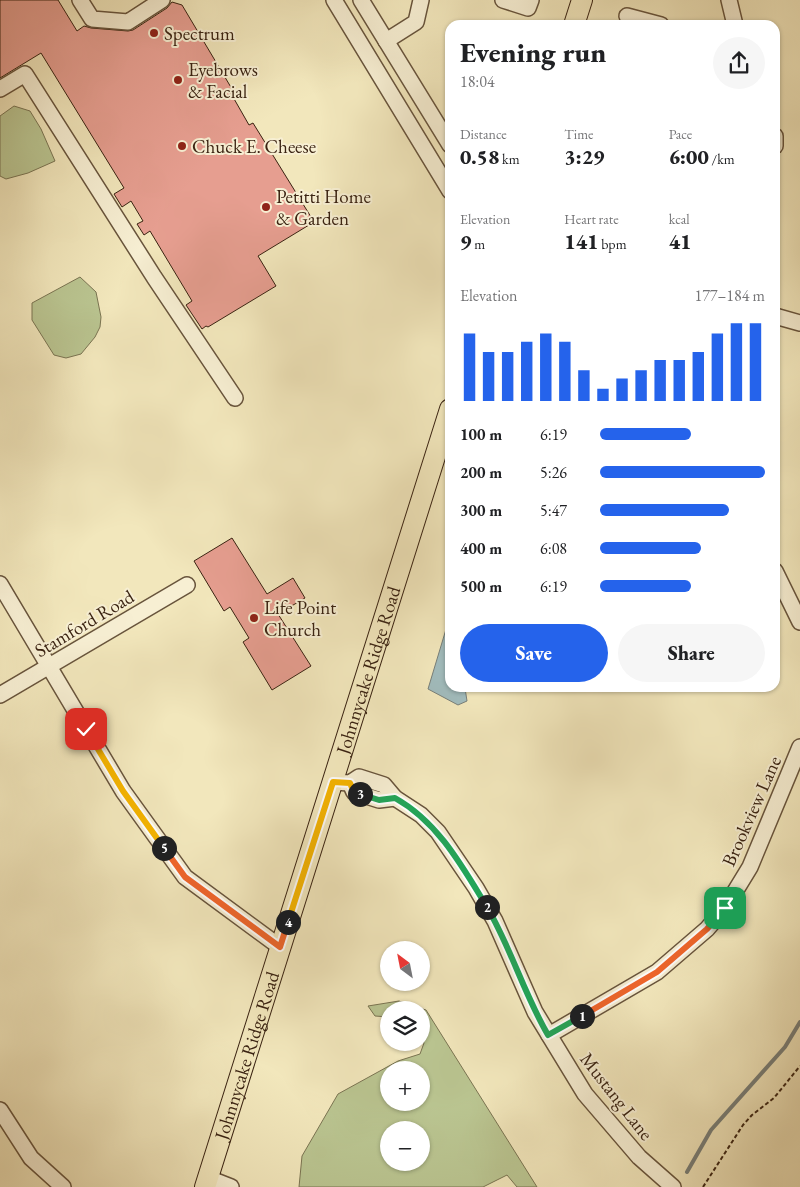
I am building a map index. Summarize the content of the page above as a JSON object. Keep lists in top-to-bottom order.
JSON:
{
  "streets": {
    "main road": ["Johnnycake Ridge Road"],
    "street": ["Stamford Road", "Brookview Lane", "Mustang Lane"]
  },
  "crossings": [
    ["Johnnycake Ridge Road", "Mustang Lane"],
    ["Brookview Lane", "Mustang Lane"]
  ],
  "places": [
    "Spectrum",
    "Eyebrows & Facial",
    "Chuck E. Cheese",
    "Petitti Home & Garden",
    "Life Point Church"
  ],
  "north": "top left",
  "page": {
    "heading": ["Evening run", "18:04"],
    "stats": [
      ["Distance", "0.58 km"],
      ["Time", "3:29"],
      ["Pace", "6:00 /km"],
      ["Elevation", "9 m"],
      ["Heart rate", "141 bpm"],
      ["kcal", "41"]
    ],
    "chart": ["Elevation", "177–184 m"],
    "list": [
      {
        "name": "100 m",
        "note": "6:19"
      },
      {
        "name": "200 m",
        "note": "5:26"
      },
      {
        "name": "300 m",
        "note": "5:47"
      },
      {
        "name": "400 m",
        "note": "6:08"
      },
      {
        "name": "500 m",
        "note": "6:19"
      }
    ],
    "buttons": ["Save", "Share"],
    "pins": [
      "3",
      "5",
      "2",
      "4",
      "1"
    ],
    "map_buttons": ["+", "−"]
  }
}
